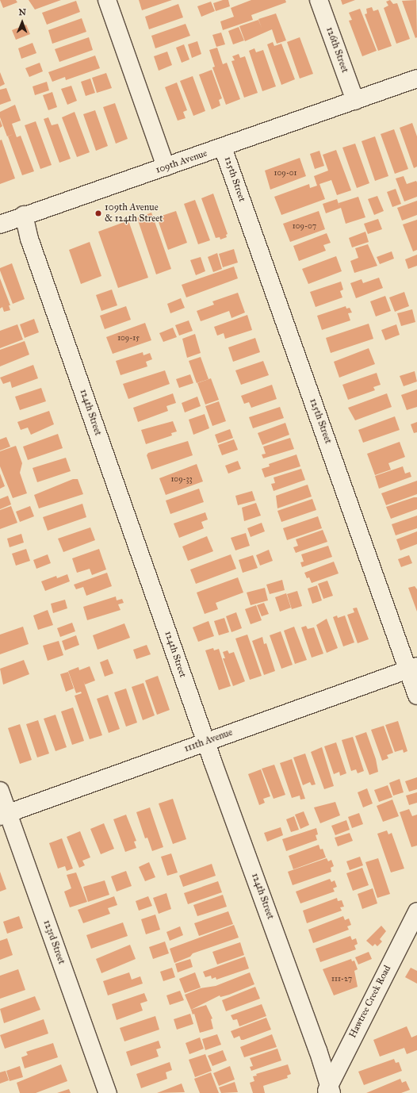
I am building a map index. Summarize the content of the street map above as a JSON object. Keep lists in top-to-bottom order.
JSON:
{
  "streets": {
    "street": [
      "126th Street",
      "109th Avenue",
      "125th Street",
      "124th Street",
      "111th Avenue",
      "123rd Street",
      "Hawtree Creek Road"
    ]
  },
  "crossings": [
    ["126th Street", "109th Avenue"],
    ["109th Avenue", "125th Street"],
    ["109th Avenue", "124th Street"],
    ["125th Street", "111th Avenue"],
    ["124th Street", "111th Avenue"],
    ["124th Street", "Hawtree Creek Road"],
    ["111th Avenue", "123rd Street"]
  ],
  "places": ["109th Avenue & 124th Street"],
  "house_numbers": [
    "109-01",
    "109-07",
    "109-15",
    "109-33",
    "111-27"
  ],
  "north": "top"
}
